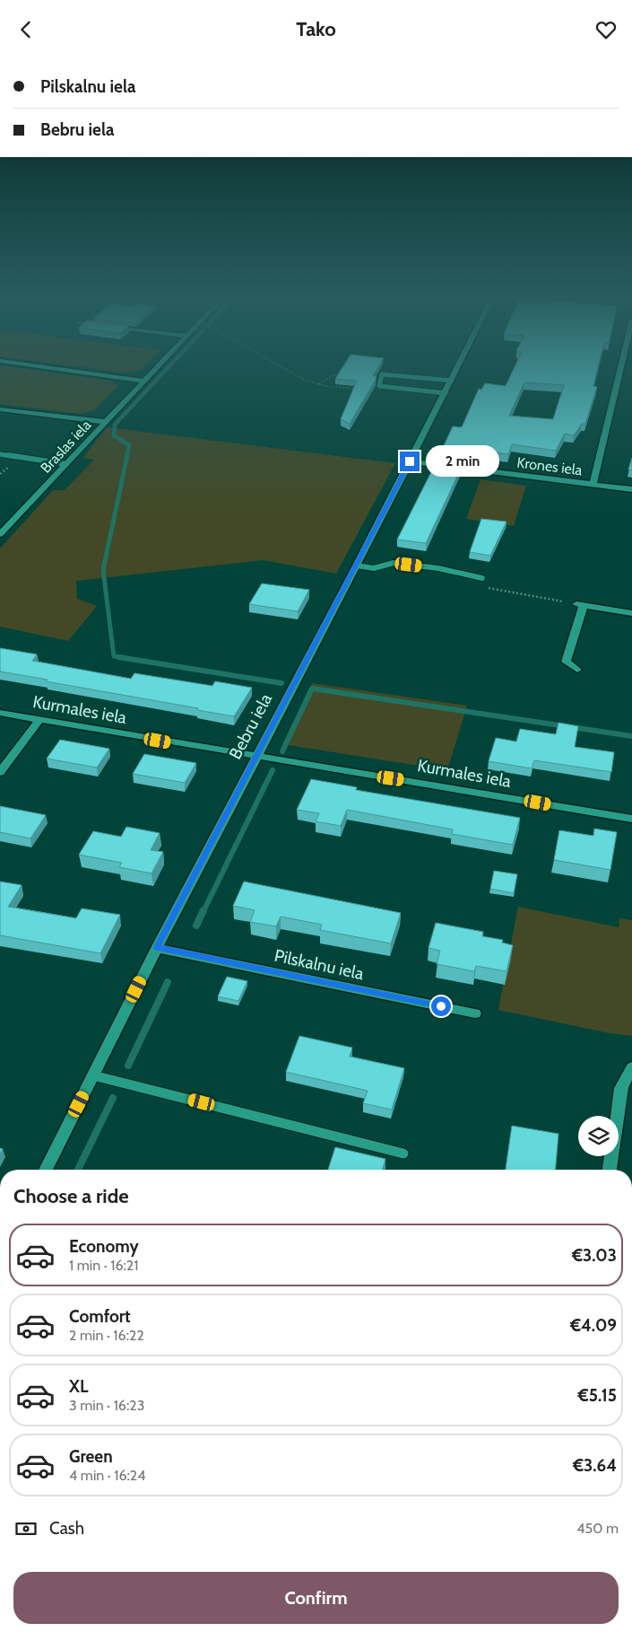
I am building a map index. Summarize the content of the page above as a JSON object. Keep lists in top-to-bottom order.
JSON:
{
  "streets": {
    "street": [
      "Braslas iela",
      "Krones iela",
      "Kurmales iela",
      "Bebru iela",
      "Pilskalnu iela"
    ]
  },
  "crossings": [
    ["Krones iela", "Bebru iela"],
    ["Kurmales iela", "Bebru iela"],
    ["Bebru iela", "Pilskalnu iela"]
  ],
  "page": {
    "header": "Tako",
    "banner": ["Pilskalnu iela", "Bebru iela"],
    "bubble": "2 min",
    "heading": "Choose a ride",
    "list": [
      {
        "name": "Economy",
        "note": "1 min · 16:21",
        "value": "€3.03"
      },
      {
        "name": "Comfort",
        "note": "2 min · 16:22",
        "value": "€4.09"
      },
      {
        "name": "XL",
        "note": "3 min · 16:23",
        "value": "€5.15"
      },
      {
        "name": "Green",
        "note": "4 min · 16:24",
        "value": "€3.64"
      }
    ],
    "pay": ["Cash", "450 m"],
    "buttons": "Confirm"
  }
}
